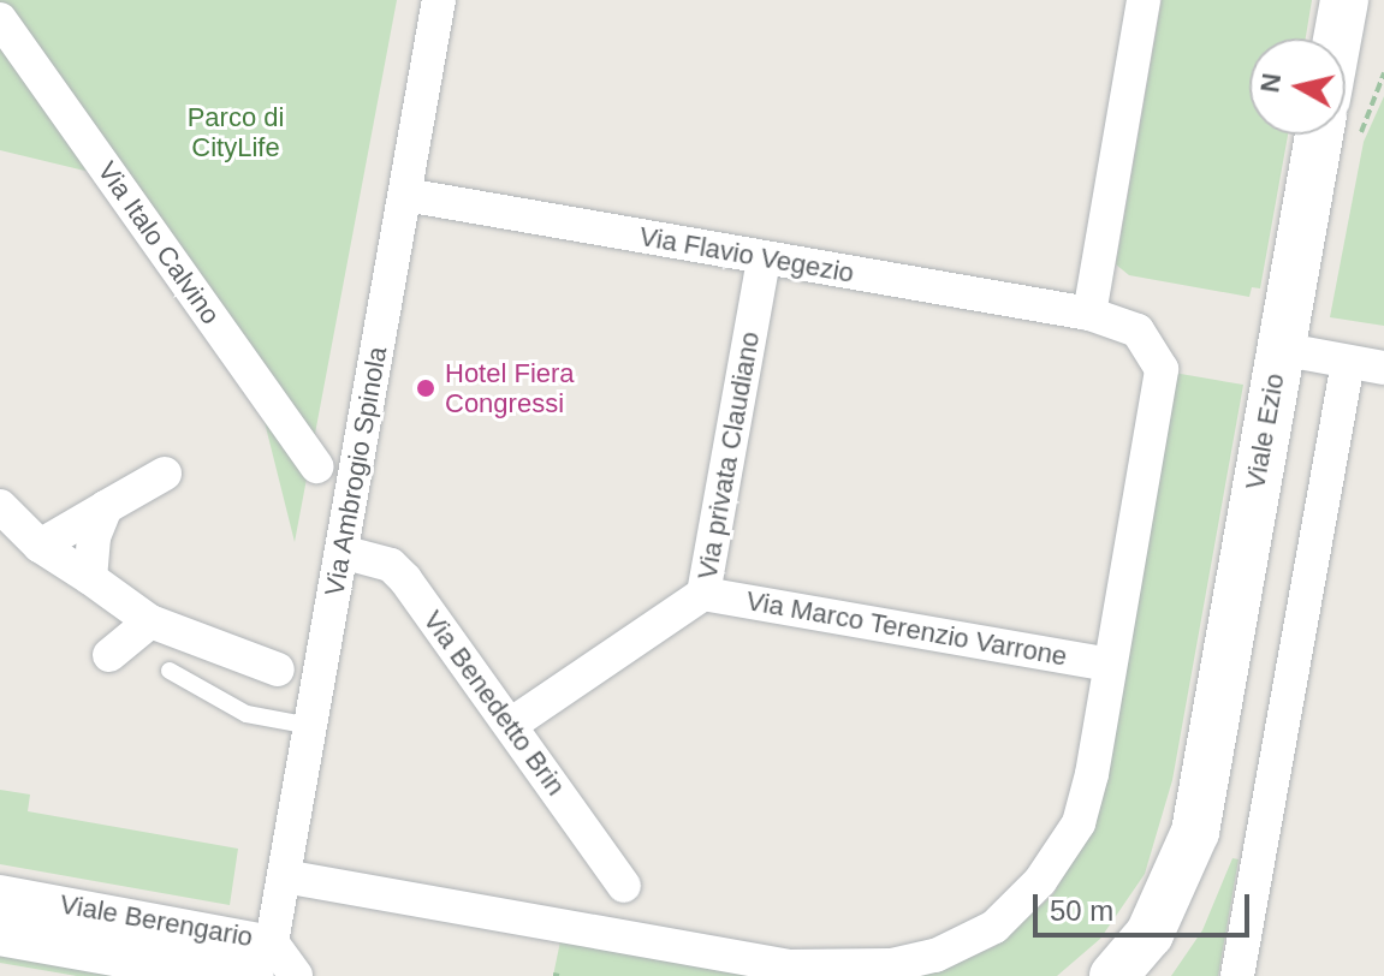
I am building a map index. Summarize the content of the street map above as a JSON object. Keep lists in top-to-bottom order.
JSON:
{
  "streets": {
    "main road": ["Viale Ezio", "Viale Berengario"],
    "street": [
      "Via Italo Calvino",
      "Via Flavio Vegezio",
      "Via privata Claudiano",
      "Via Ambrogio Spinola",
      "Via Marco Terenzio Varrone",
      "Via Benedetto Brin"
    ]
  },
  "crossings": [
    ["Via Flavio Vegezio", "Via privata Claudiano"],
    ["Via Flavio Vegezio", "Via Ambrogio Spinola"],
    ["Via Flavio Vegezio", "Via Marco Terenzio Varrone"],
    ["Via privata Claudiano", "Via Marco Terenzio Varrone"],
    ["Via privata Claudiano", "Via Benedetto Brin"],
    ["Via Ambrogio Spinola", "Via Benedetto Brin"],
    ["Via Ambrogio Spinola", "Viale Berengario"]
  ],
  "parks": ["Parco di CityLife"],
  "places": ["Hotel Fiera Congressi"],
  "scale_bar": "50 m",
  "north": "left"
}
